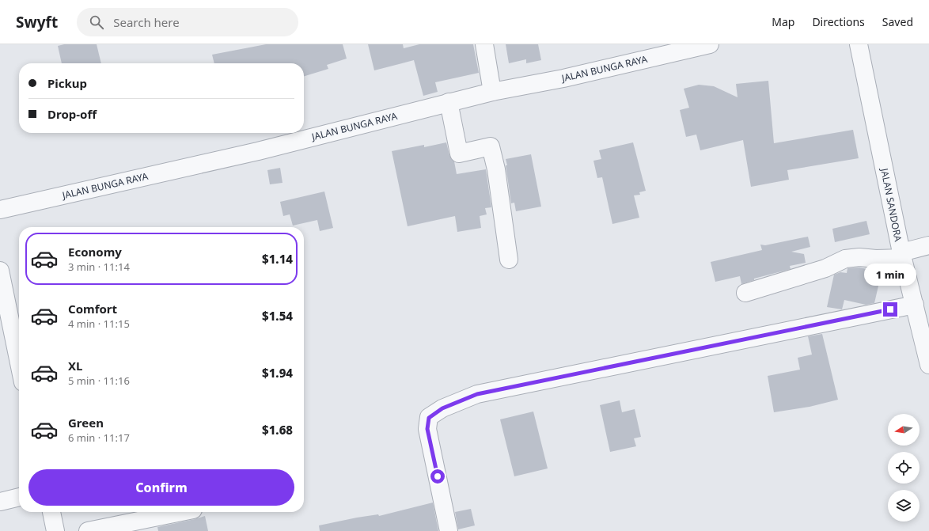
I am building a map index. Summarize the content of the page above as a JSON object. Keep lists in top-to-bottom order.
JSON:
{
  "streets": {
    "street": ["JALAN BUNGA RAYA", "JALAN SANDORA"]
  },
  "north": "left",
  "page": {
    "header": "Swyft",
    "search": "Search here",
    "nav": ["Map", "Directions", "Saved"],
    "banner": ["Pickup", "Drop-off"],
    "list": [
      {
        "name": "Economy",
        "note": "3 min · 11:14",
        "value": "$1.14"
      },
      {
        "name": "Comfort",
        "note": "4 min · 11:15",
        "value": "$1.54"
      },
      {
        "name": "XL",
        "note": "5 min · 11:16",
        "value": "$1.94"
      },
      {
        "name": "Green",
        "note": "6 min · 11:17",
        "value": "$1.68"
      }
    ],
    "bubble": "1 min",
    "buttons": "Confirm"
  }
}
